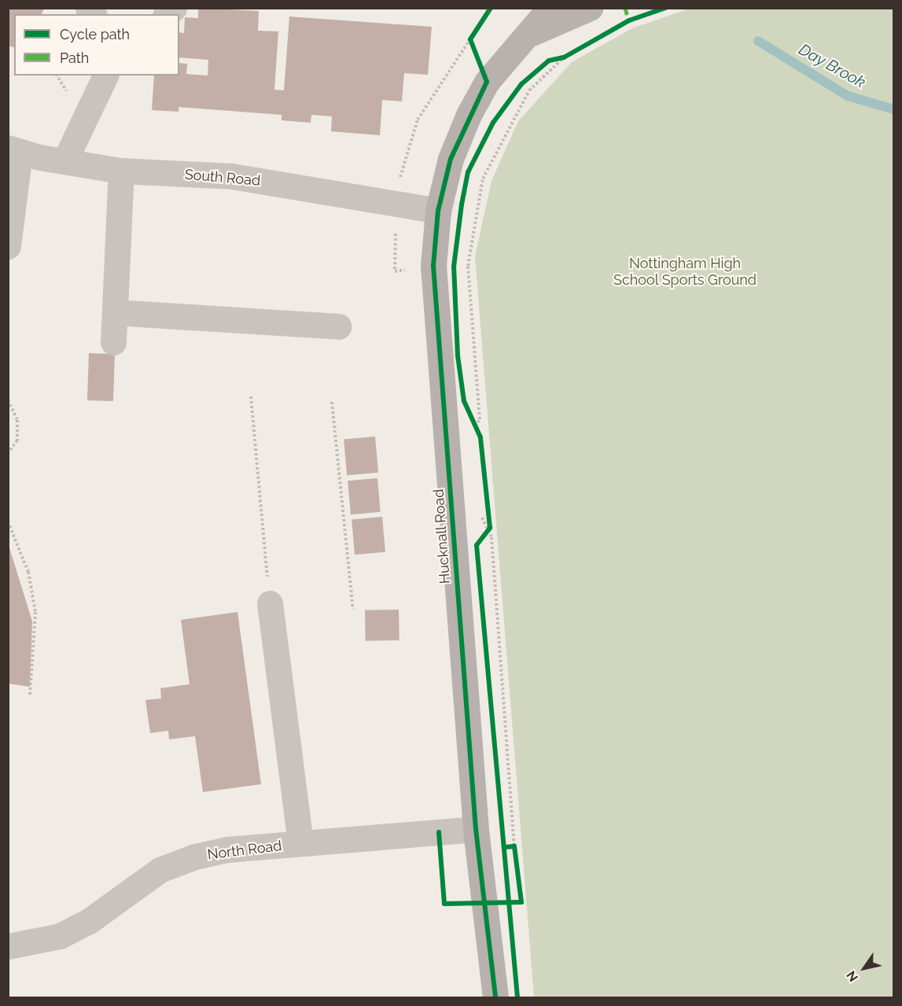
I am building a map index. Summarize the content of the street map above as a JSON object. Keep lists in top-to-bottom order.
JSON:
{
  "streets": {
    "main road": ["Hucknall Road"],
    "lane": ["South Road", "North Road"]
  },
  "crossings": [
    ["South Road", "Hucknall Road"],
    ["Hucknall Road", "North Road"]
  ],
  "water": ["Day Brook"],
  "parks": ["Nottingham High School Sports Ground"],
  "legend": ["Cycle path", "Path"],
  "north": "bottom left"
}
